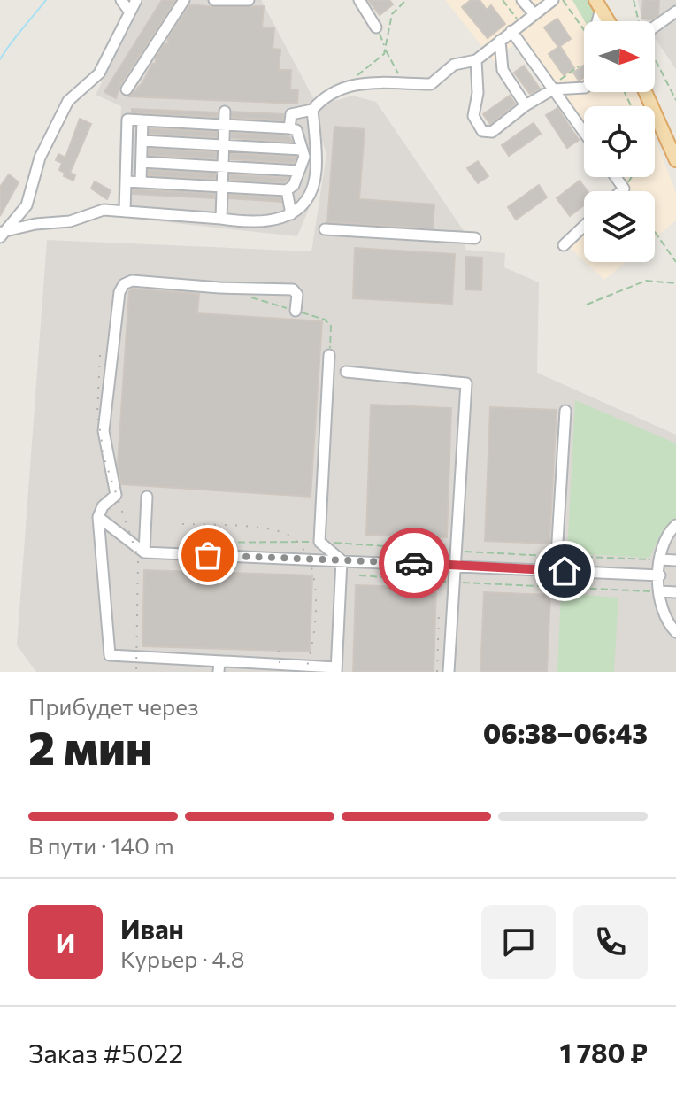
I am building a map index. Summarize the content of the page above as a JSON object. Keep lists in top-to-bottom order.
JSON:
{
  "north": "right",
  "page": {
    "heading": ["2 мин", "Прибудет через", "06:38–06:43"],
    "panel": [
      "Иван",
      "Курьер · 4.8",
      "Заказ #5022",
      "1 780 ₽"
    ],
    "bar": "В пути · 140 m",
    "round": "И"
  }
}
